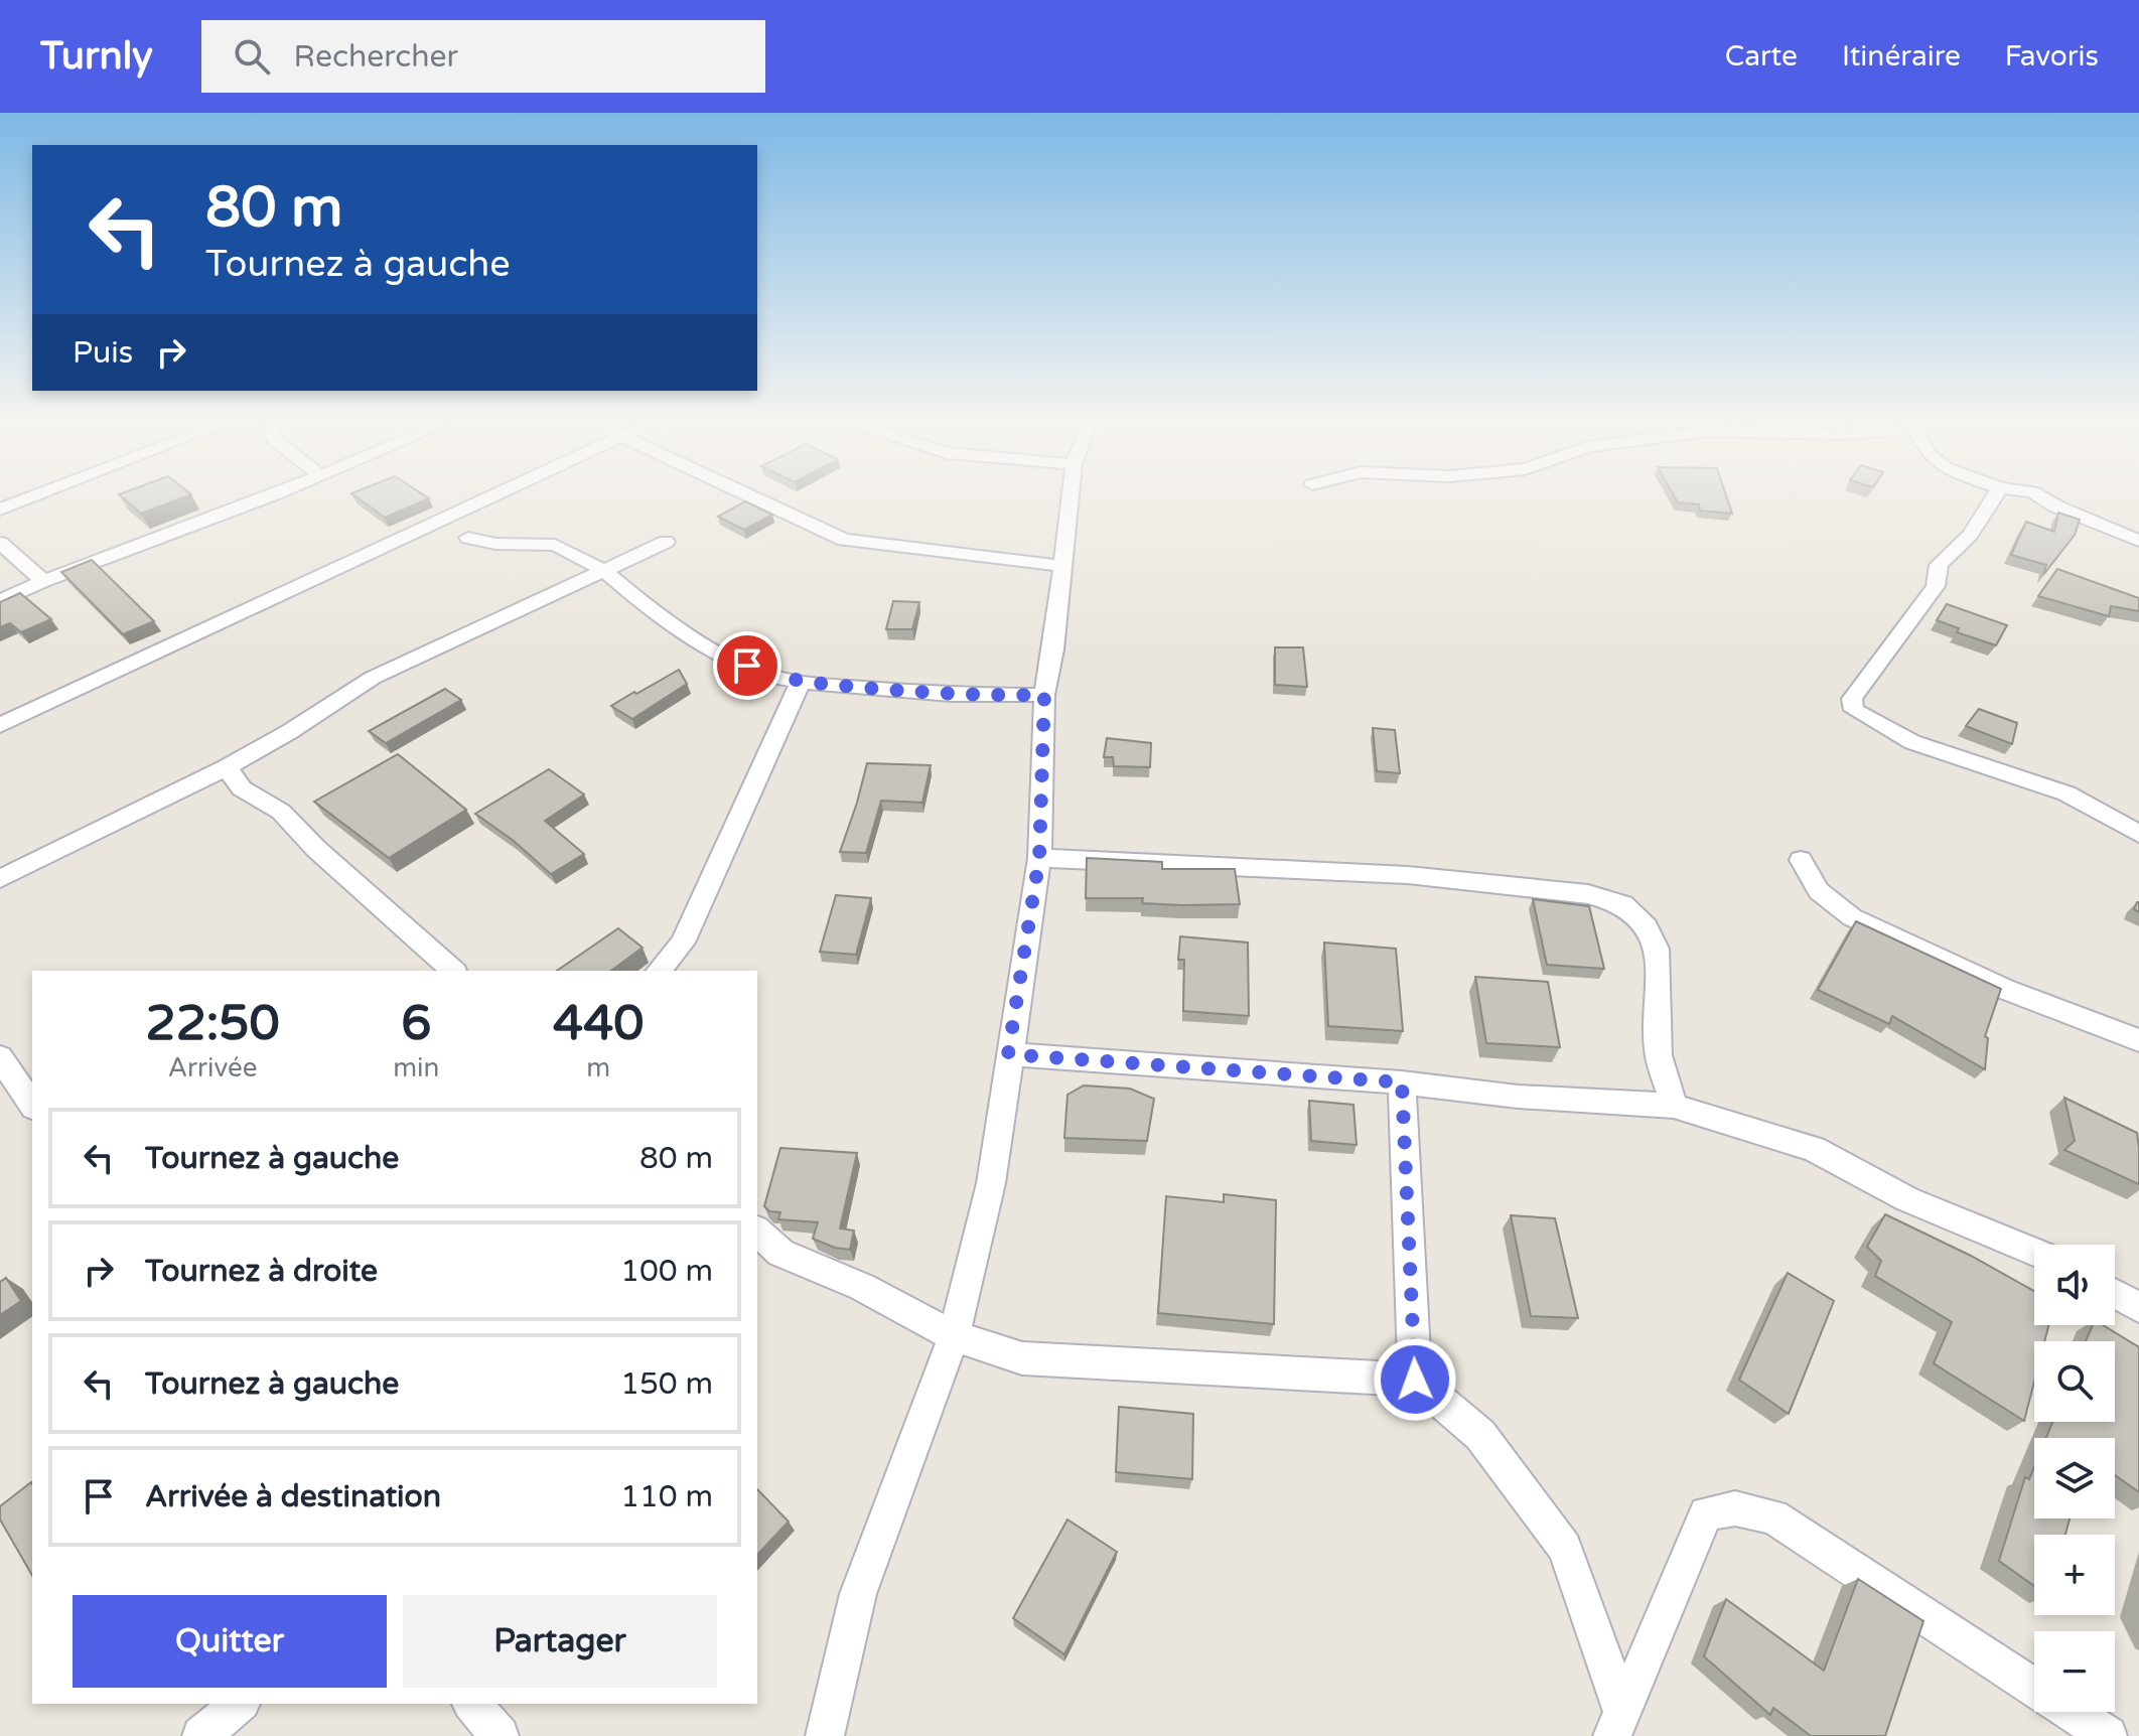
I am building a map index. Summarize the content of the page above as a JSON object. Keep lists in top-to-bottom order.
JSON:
{
  "page": {
    "header": "Turnly",
    "search": "Rechercher",
    "nav": ["Carte", "Itinéraire", "Favoris"],
    "turn": ["80 m", "Tournez à gauche"],
    "then": "Puis",
    "eta": [
      "22:50",
      "Arrivée",
      "6",
      "min",
      "440",
      "m"
    ],
    "list": [
      {
        "name": "Tournez à gauche",
        "value": "80 m"
      },
      {
        "name": "Tournez à droite",
        "value": "100 m"
      },
      {
        "name": "Tournez à gauche",
        "value": "150 m"
      },
      {
        "name": "Arrivée à destination",
        "value": "110 m"
      }
    ],
    "map_buttons": ["+", "−"],
    "buttons": ["Quitter", "Partager"]
  }
}
